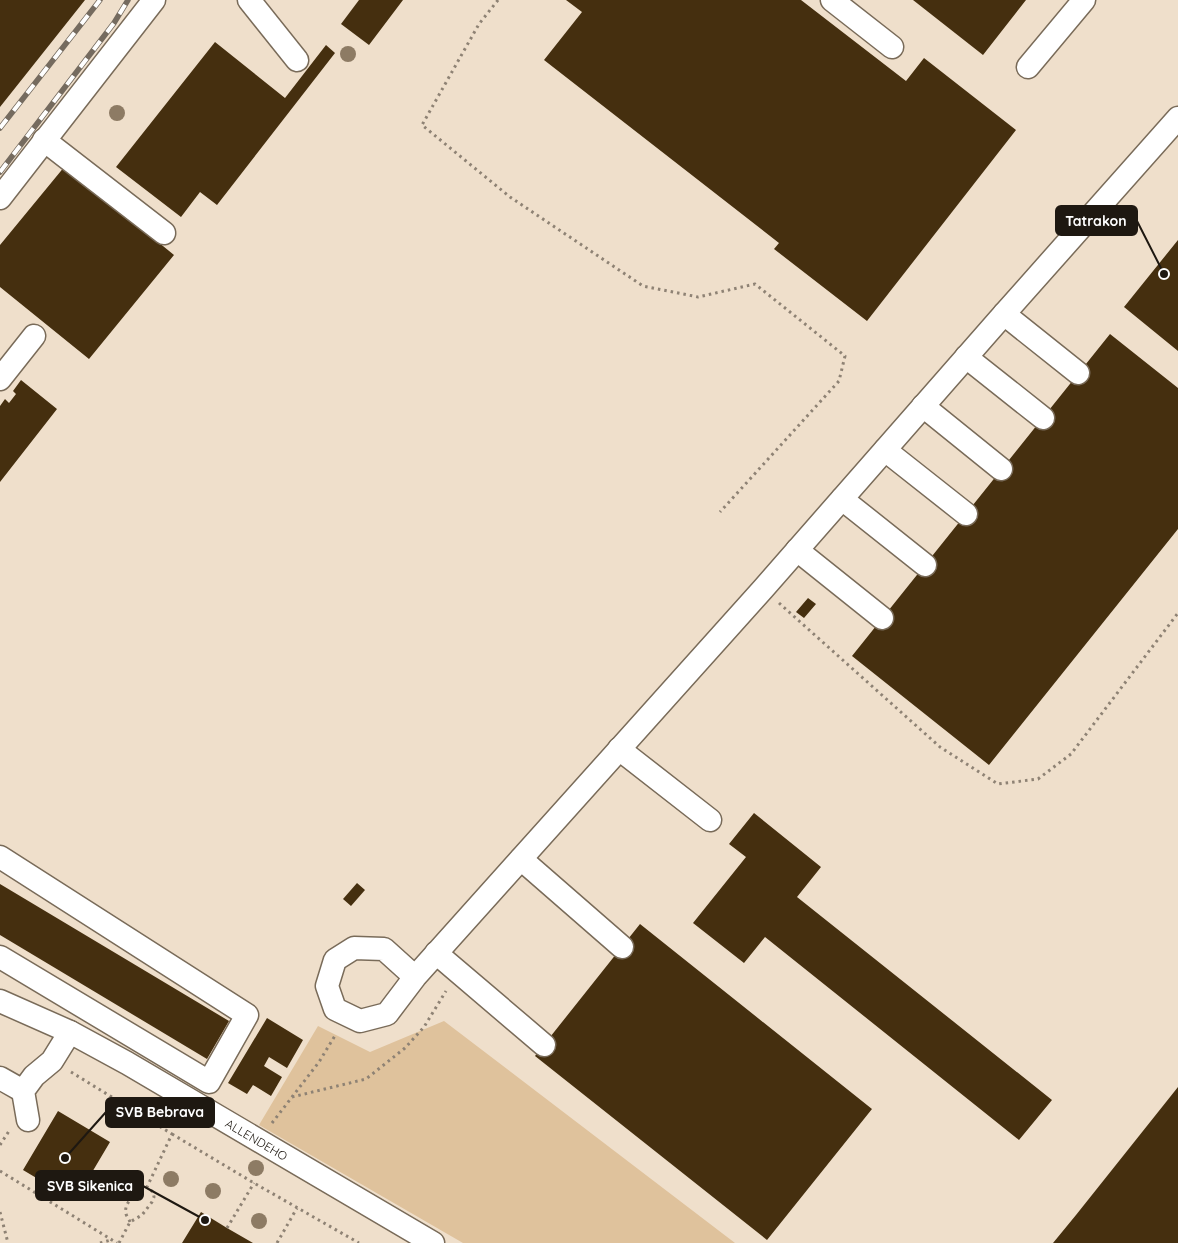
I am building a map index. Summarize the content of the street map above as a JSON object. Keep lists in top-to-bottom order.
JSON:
{
  "streets": {
    "street": ["ALLENDEHO"]
  },
  "places": ["Tatrakon", "SVB Bebrava", "SVB Sikenica"]
}
